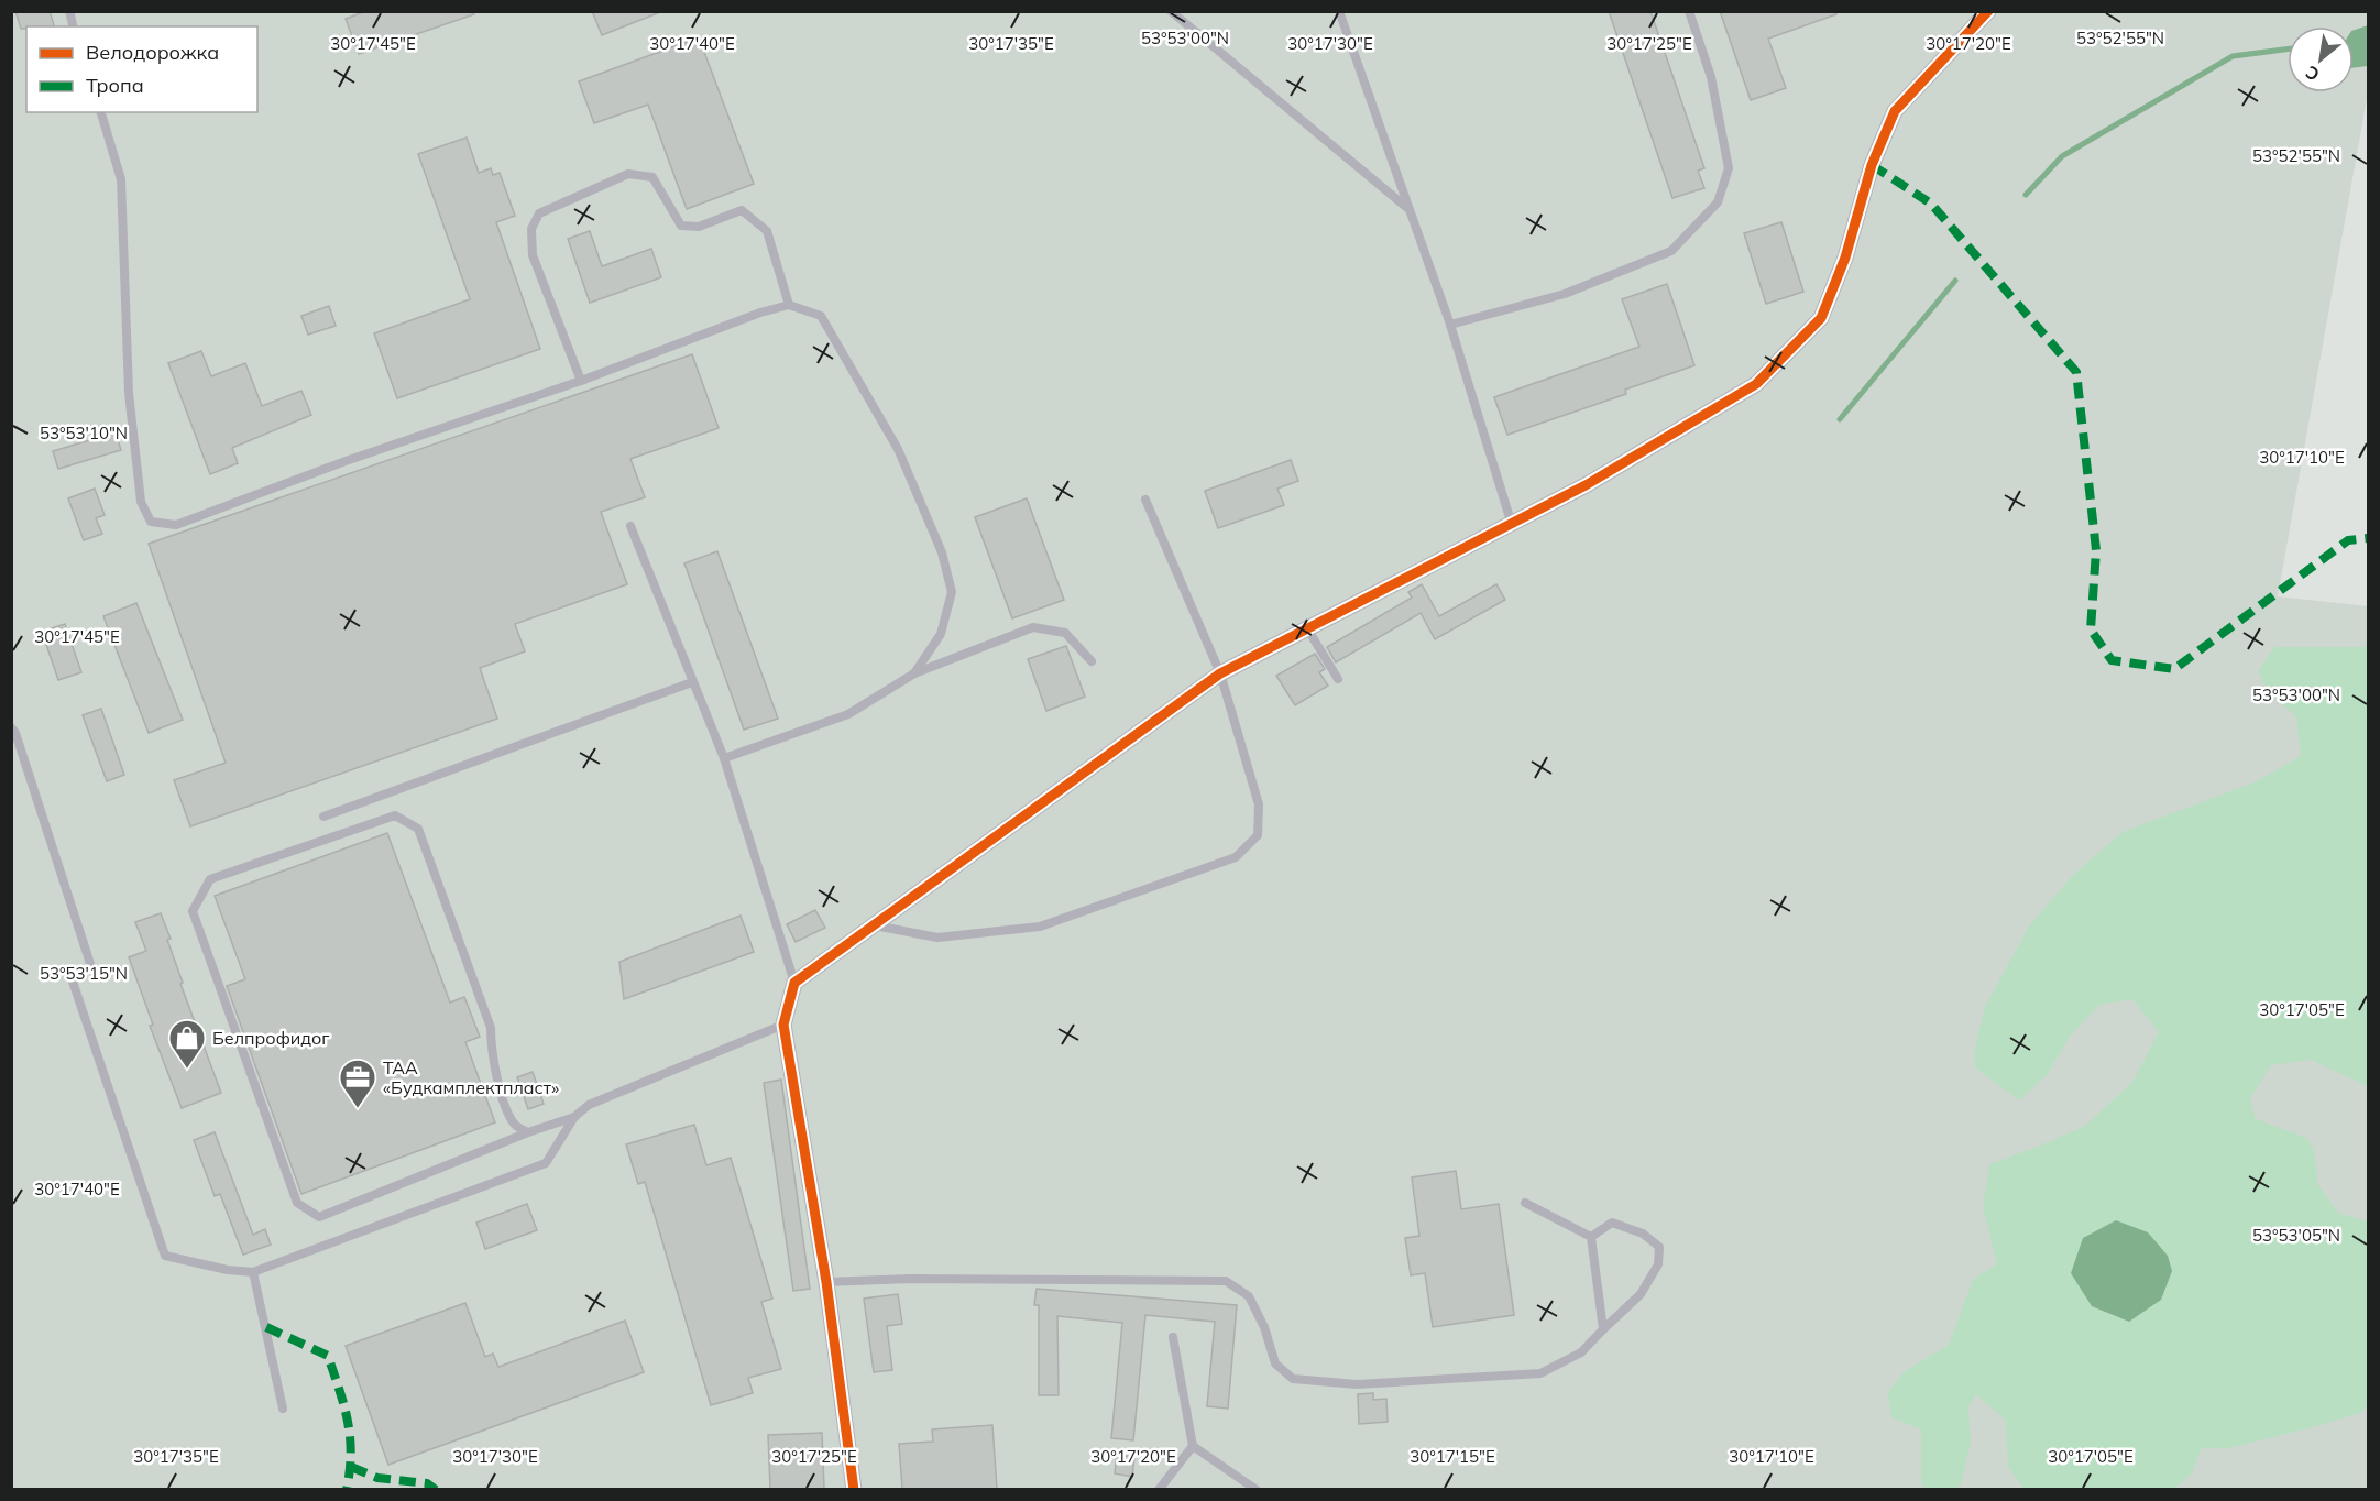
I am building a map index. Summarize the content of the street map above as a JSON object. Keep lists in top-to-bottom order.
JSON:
{
  "places": {
    "shop": ["Белпрофидог"],
    "office": ["ТАА «Будкамплектпласт»"]
  },
  "legend": ["Велодорожка", "Тропа"],
  "north": "bottom left",
  "coordinates": [
    "53°53'00\"N",
    "53°52'55\"N",
    "30°17'45\"E",
    "30°17'40\"E",
    "30°17'35\"E",
    "30°17'30\"E",
    "30°17'25\"E",
    "30°17'20\"E",
    "53°53'10\"N",
    "30°17'10\"E",
    "53°53'15\"N",
    "30°17'05\"E",
    "53°53'05\"N",
    "30°17'15\"E"
  ]
}
